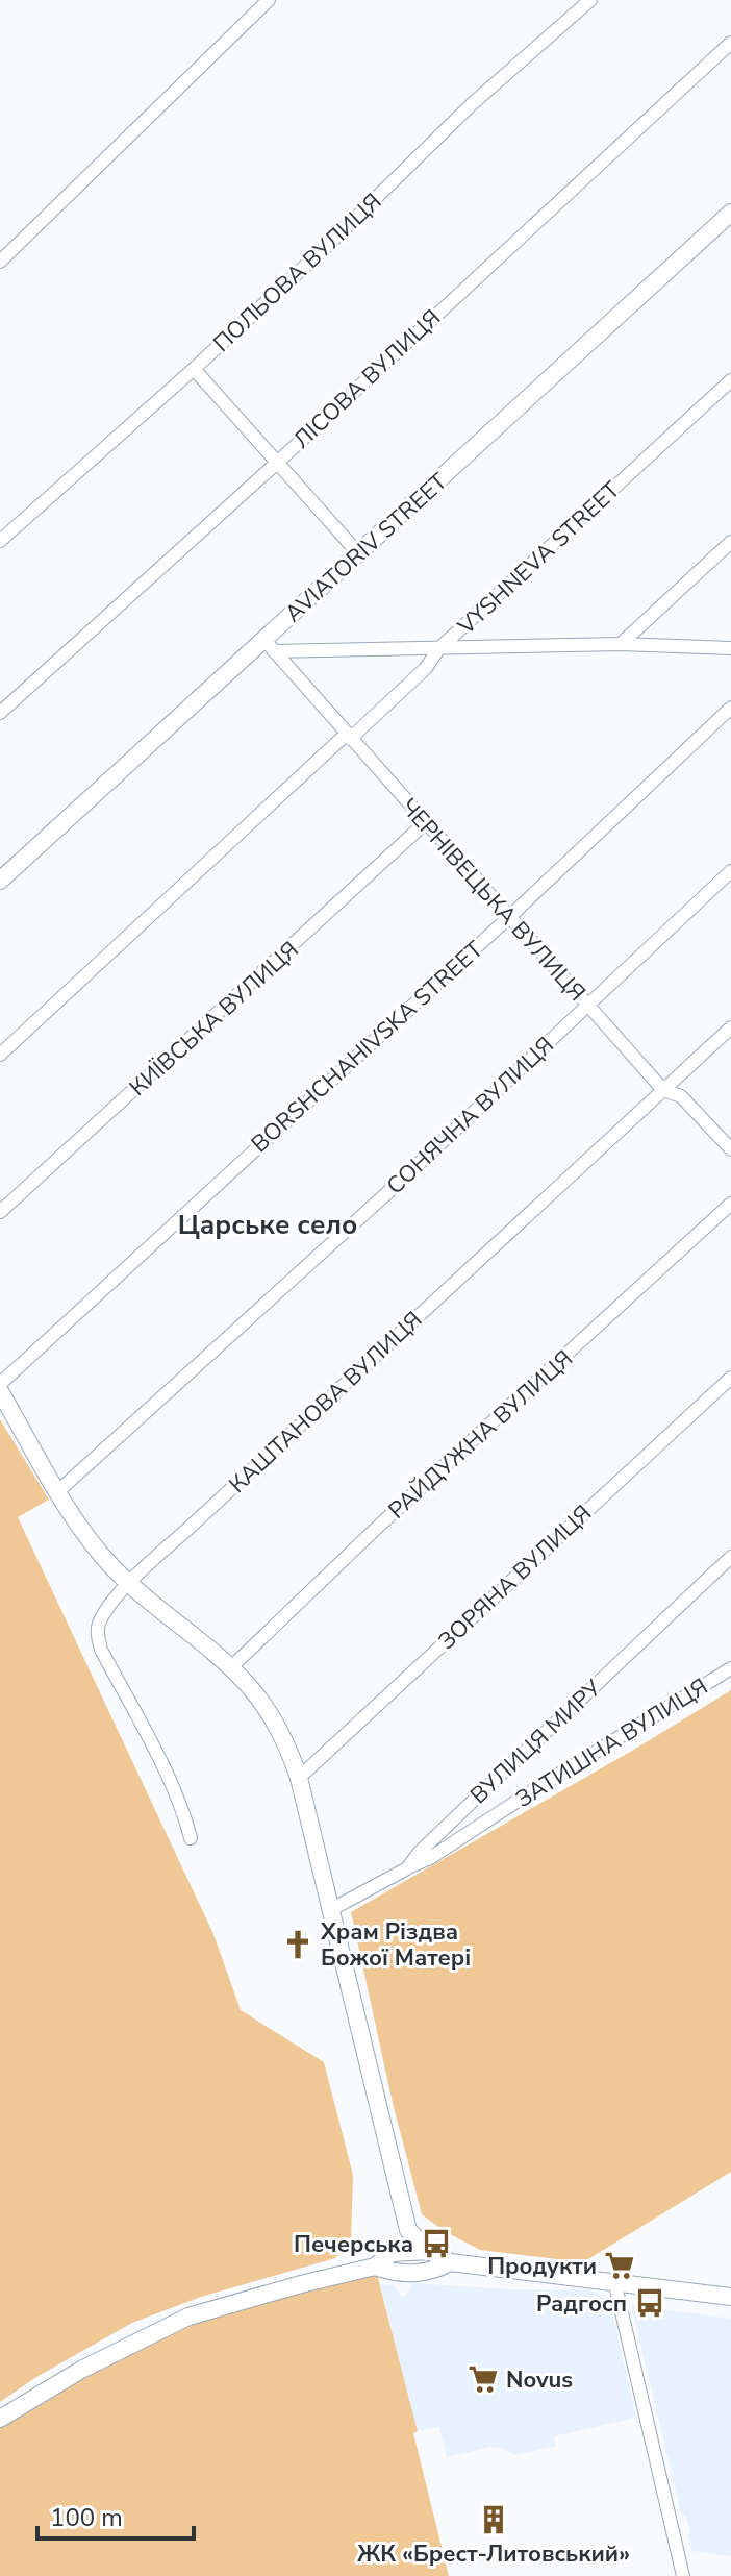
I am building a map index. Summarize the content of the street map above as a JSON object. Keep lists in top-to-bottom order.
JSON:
{
  "streets": {
    "main road": ["AVIATORIV STREET"],
    "street": [
      "ПОЛЬОВА ВУЛИЦЯ",
      "ЛІСОВА ВУЛИЦЯ",
      "VYSHNEVA STREET",
      "ЧЕРНІВЕЦЬКА ВУЛИЦЯ",
      "КИЇВСЬКА ВУЛИЦЯ",
      "BORSHCHAHIVSKA STREET",
      "СОНЯЧНА ВУЛИЦЯ",
      "КАШТАНОВА ВУЛИЦЯ",
      "РАЙДУЖНА ВУЛИЦЯ",
      "ЗОРЯНА ВУЛИЦЯ",
      "ВУЛИЦЯ МИРУ",
      "ЗАТИШНА ВУЛИЦЯ"
    ]
  },
  "crossings": [
    ["AVIATORIV STREET", "ЧЕРНІВЕЦЬКА ВУЛИЦЯ"],
    ["VYSHNEVA STREET", "ЧЕРНІВЕЦЬКА ВУЛИЦЯ"],
    ["ЧЕРНІВЕЦЬКА ВУЛИЦЯ", "КИЇВСЬКА ВУЛИЦЯ"],
    ["ЧЕРНІВЕЦЬКА ВУЛИЦЯ", "BORSHCHAHIVSKA STREET"],
    ["ЧЕРНІВЕЦЬКА ВУЛИЦЯ", "СОНЯЧНА ВУЛИЦЯ"],
    ["ЧЕРНІВЕЦЬКА ВУЛИЦЯ", "КАШТАНОВА ВУЛИЦЯ"],
    ["ВУЛИЦЯ МИРУ", "ЗАТИШНА ВУЛИЦЯ"]
  ],
  "districts": ["Царське село"],
  "places": {
    "church": ["Храм Різдва Божої Матері"],
    "bus stop": ["Печерська", "Радгосп"],
    "supermarket": ["Продукти", "Novus"],
    "building": ["ЖК «Брест-Литовський»"]
  },
  "scale_bar": "100 m"
}
